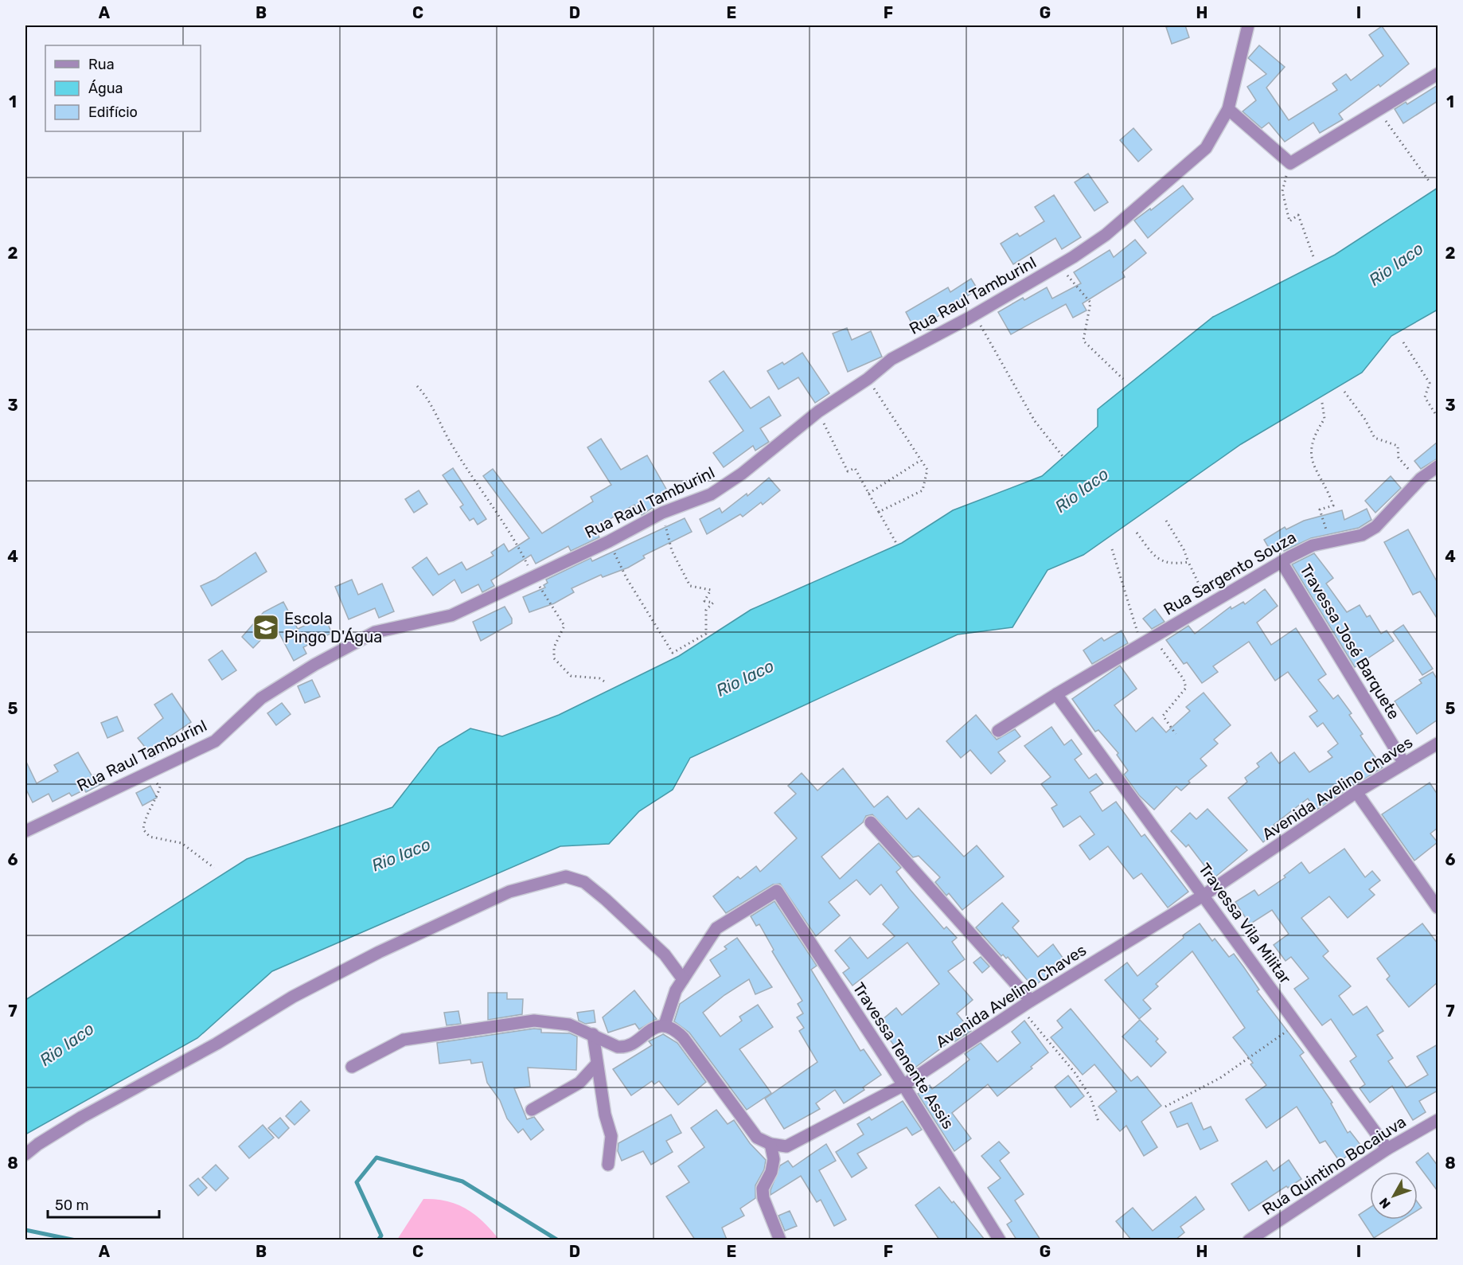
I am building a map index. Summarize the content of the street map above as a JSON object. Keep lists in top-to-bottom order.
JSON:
{
  "streets": {
    "street": [
      "Rua Raul Tamburinl",
      "Rua Sargento Souza",
      "Travessa José Barquete",
      "Avenida Avelino Chaves",
      "Travessa Vila Militar",
      "Travessa Tenente Assis",
      "Rua Quintino Bocaiuva"
    ]
  },
  "crossings": [
    ["Rua Sargento Souza", "Travessa José Barquete"],
    ["Rua Sargento Souza", "Travessa Vila Militar"],
    ["Travessa José Barquete", "Avenida Avelino Chaves"],
    ["Avenida Avelino Chaves", "Travessa Vila Militar"],
    ["Avenida Avelino Chaves", "Travessa Tenente Assis"],
    ["Travessa Vila Militar", "Rua Quintino Bocaiuva"]
  ],
  "water": ["Rio Iaco"],
  "places": {
    "school or university": ["Escola Pingo D'Água"]
  },
  "legend": ["Rua", "Água", "Edifício"],
  "scale_bar": "50 m",
  "north": "bottom left",
  "grid": {
    "columns": [
      "A",
      "B",
      "C",
      "D",
      "E",
      "F",
      "G",
      "H",
      "I"
    ],
    "rows": [
      "1",
      "2",
      "3",
      "4",
      "5",
      "6",
      "7",
      "8"
    ]
  }
}
